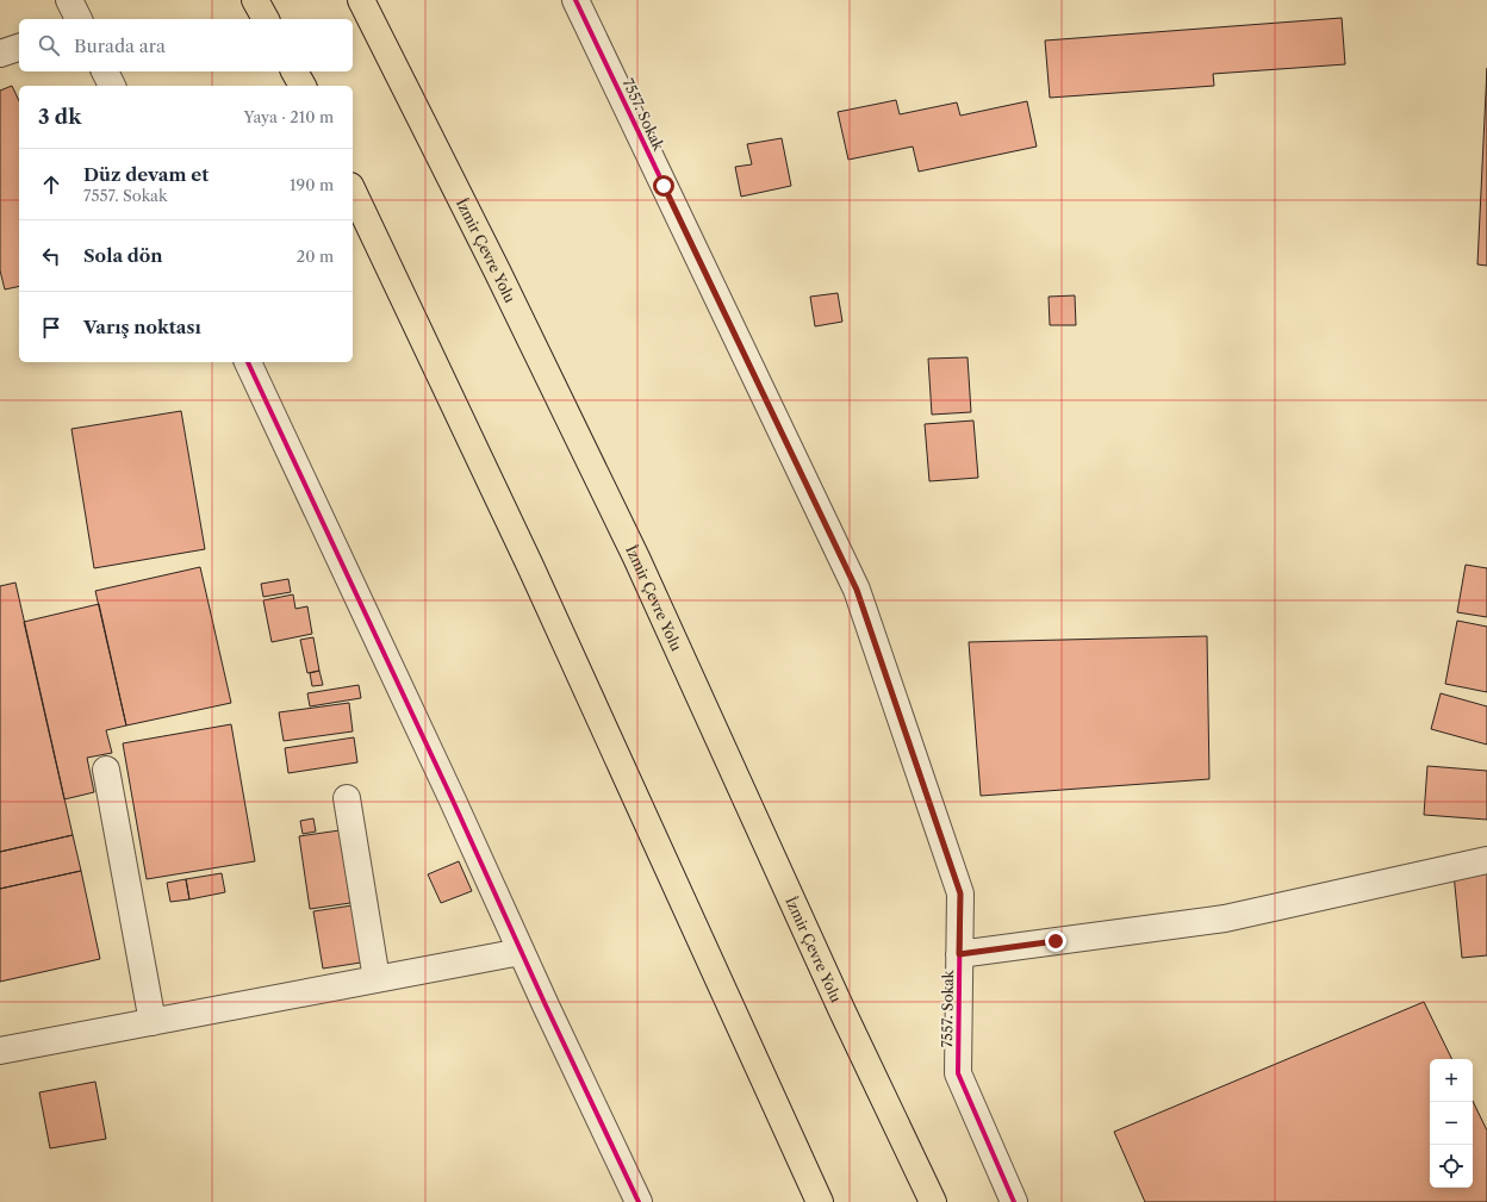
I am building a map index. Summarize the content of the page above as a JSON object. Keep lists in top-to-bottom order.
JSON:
{
  "streets": {
    "highway": ["İzmir Çevre Yolu"],
    "street": ["7557. Sokak"]
  },
  "page": {
    "search": "Burada ara",
    "heading": ["3 dk", "Yaya · 210 m"],
    "list": [
      ["Düz devam et", "7557. Sokak", "190 m"],
      ["Sola dön", "20 m"],
      "Varış noktası"
    ],
    "map_buttons": ["+", "−"]
  }
}
